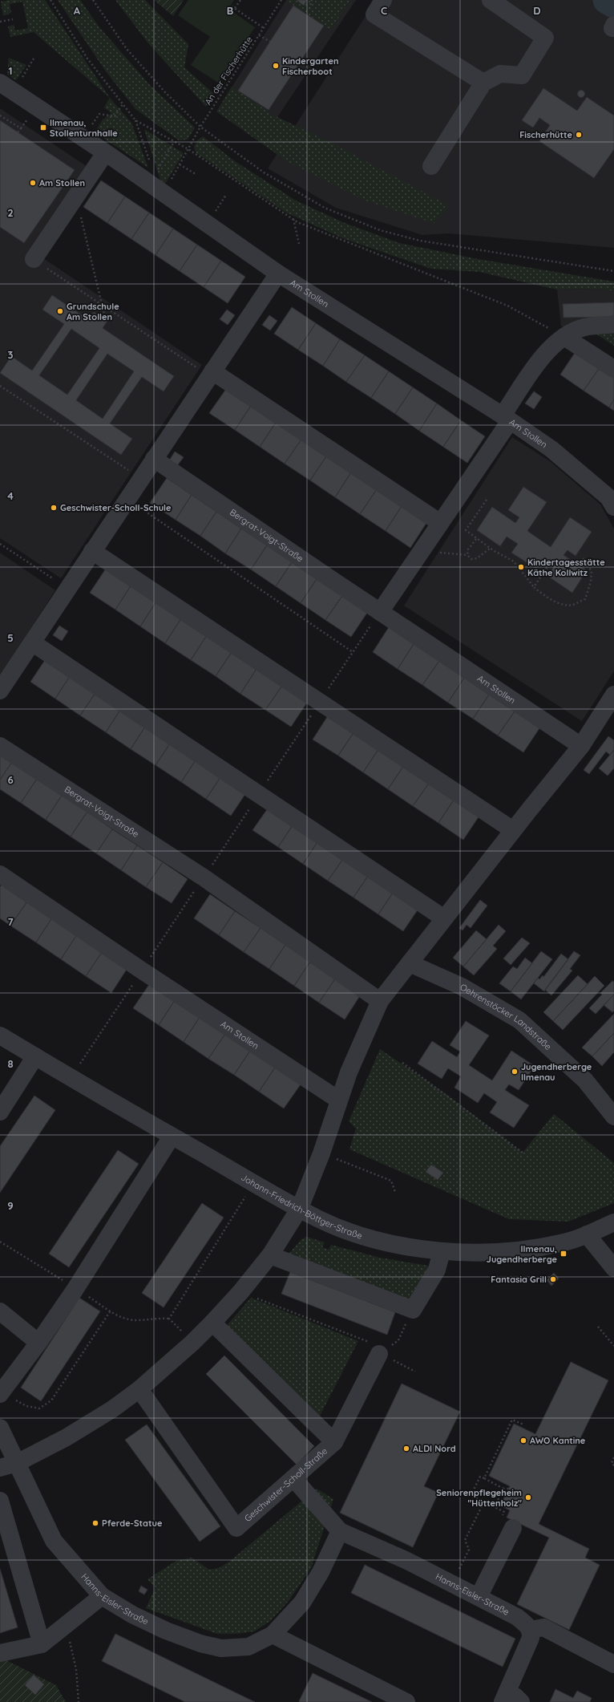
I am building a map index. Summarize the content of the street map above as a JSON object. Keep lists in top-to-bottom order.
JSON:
{
  "streets": {
    "street": [
      "Am Stollen",
      "Bergrat-Voigt-Straße",
      "Oehrenstöcker Landstraße",
      "Johann-Friedrich-Böttger-Straße",
      "Geschwister-Scholl-Straße",
      "Hanns-Eisler-Straße"
    ],
    "path": ["An der Fischerhütte"]
  },
  "crossings": [
    ["An der Fischerhütte", "Am Stollen"],
    ["Am Stollen", "Bergrat-Voigt-Straße"],
    ["Geschwister-Scholl-Straße", "Hanns-Eisler-Straße"]
  ],
  "places": {
    "other": [
      "Kindergarten Fischerboot",
      "Fischerhütte",
      "Am Stollen",
      "Grundschule Am Stollen",
      "Geschwister-Scholl-Schule",
      "Kindertagesstätte Käthe Kollwitz",
      "Jugendherberge Ilmenau",
      "Fantasia Grill",
      "AWO Kantine",
      "ALDI Nord",
      "Seniorenpflegeheim \"Hüttenholz\"",
      "Pferde-Statue"
    ],
    "transit": ["Ilmenau, Stollenturnhalle", "Ilmenau, Jugendherberge"]
  },
  "grid": {
    "columns": [
      "A",
      "B",
      "C",
      "D"
    ],
    "rows": [
      "1",
      "2",
      "3",
      "4",
      "5",
      "6",
      "7",
      "8",
      "9"
    ]
  }
}
